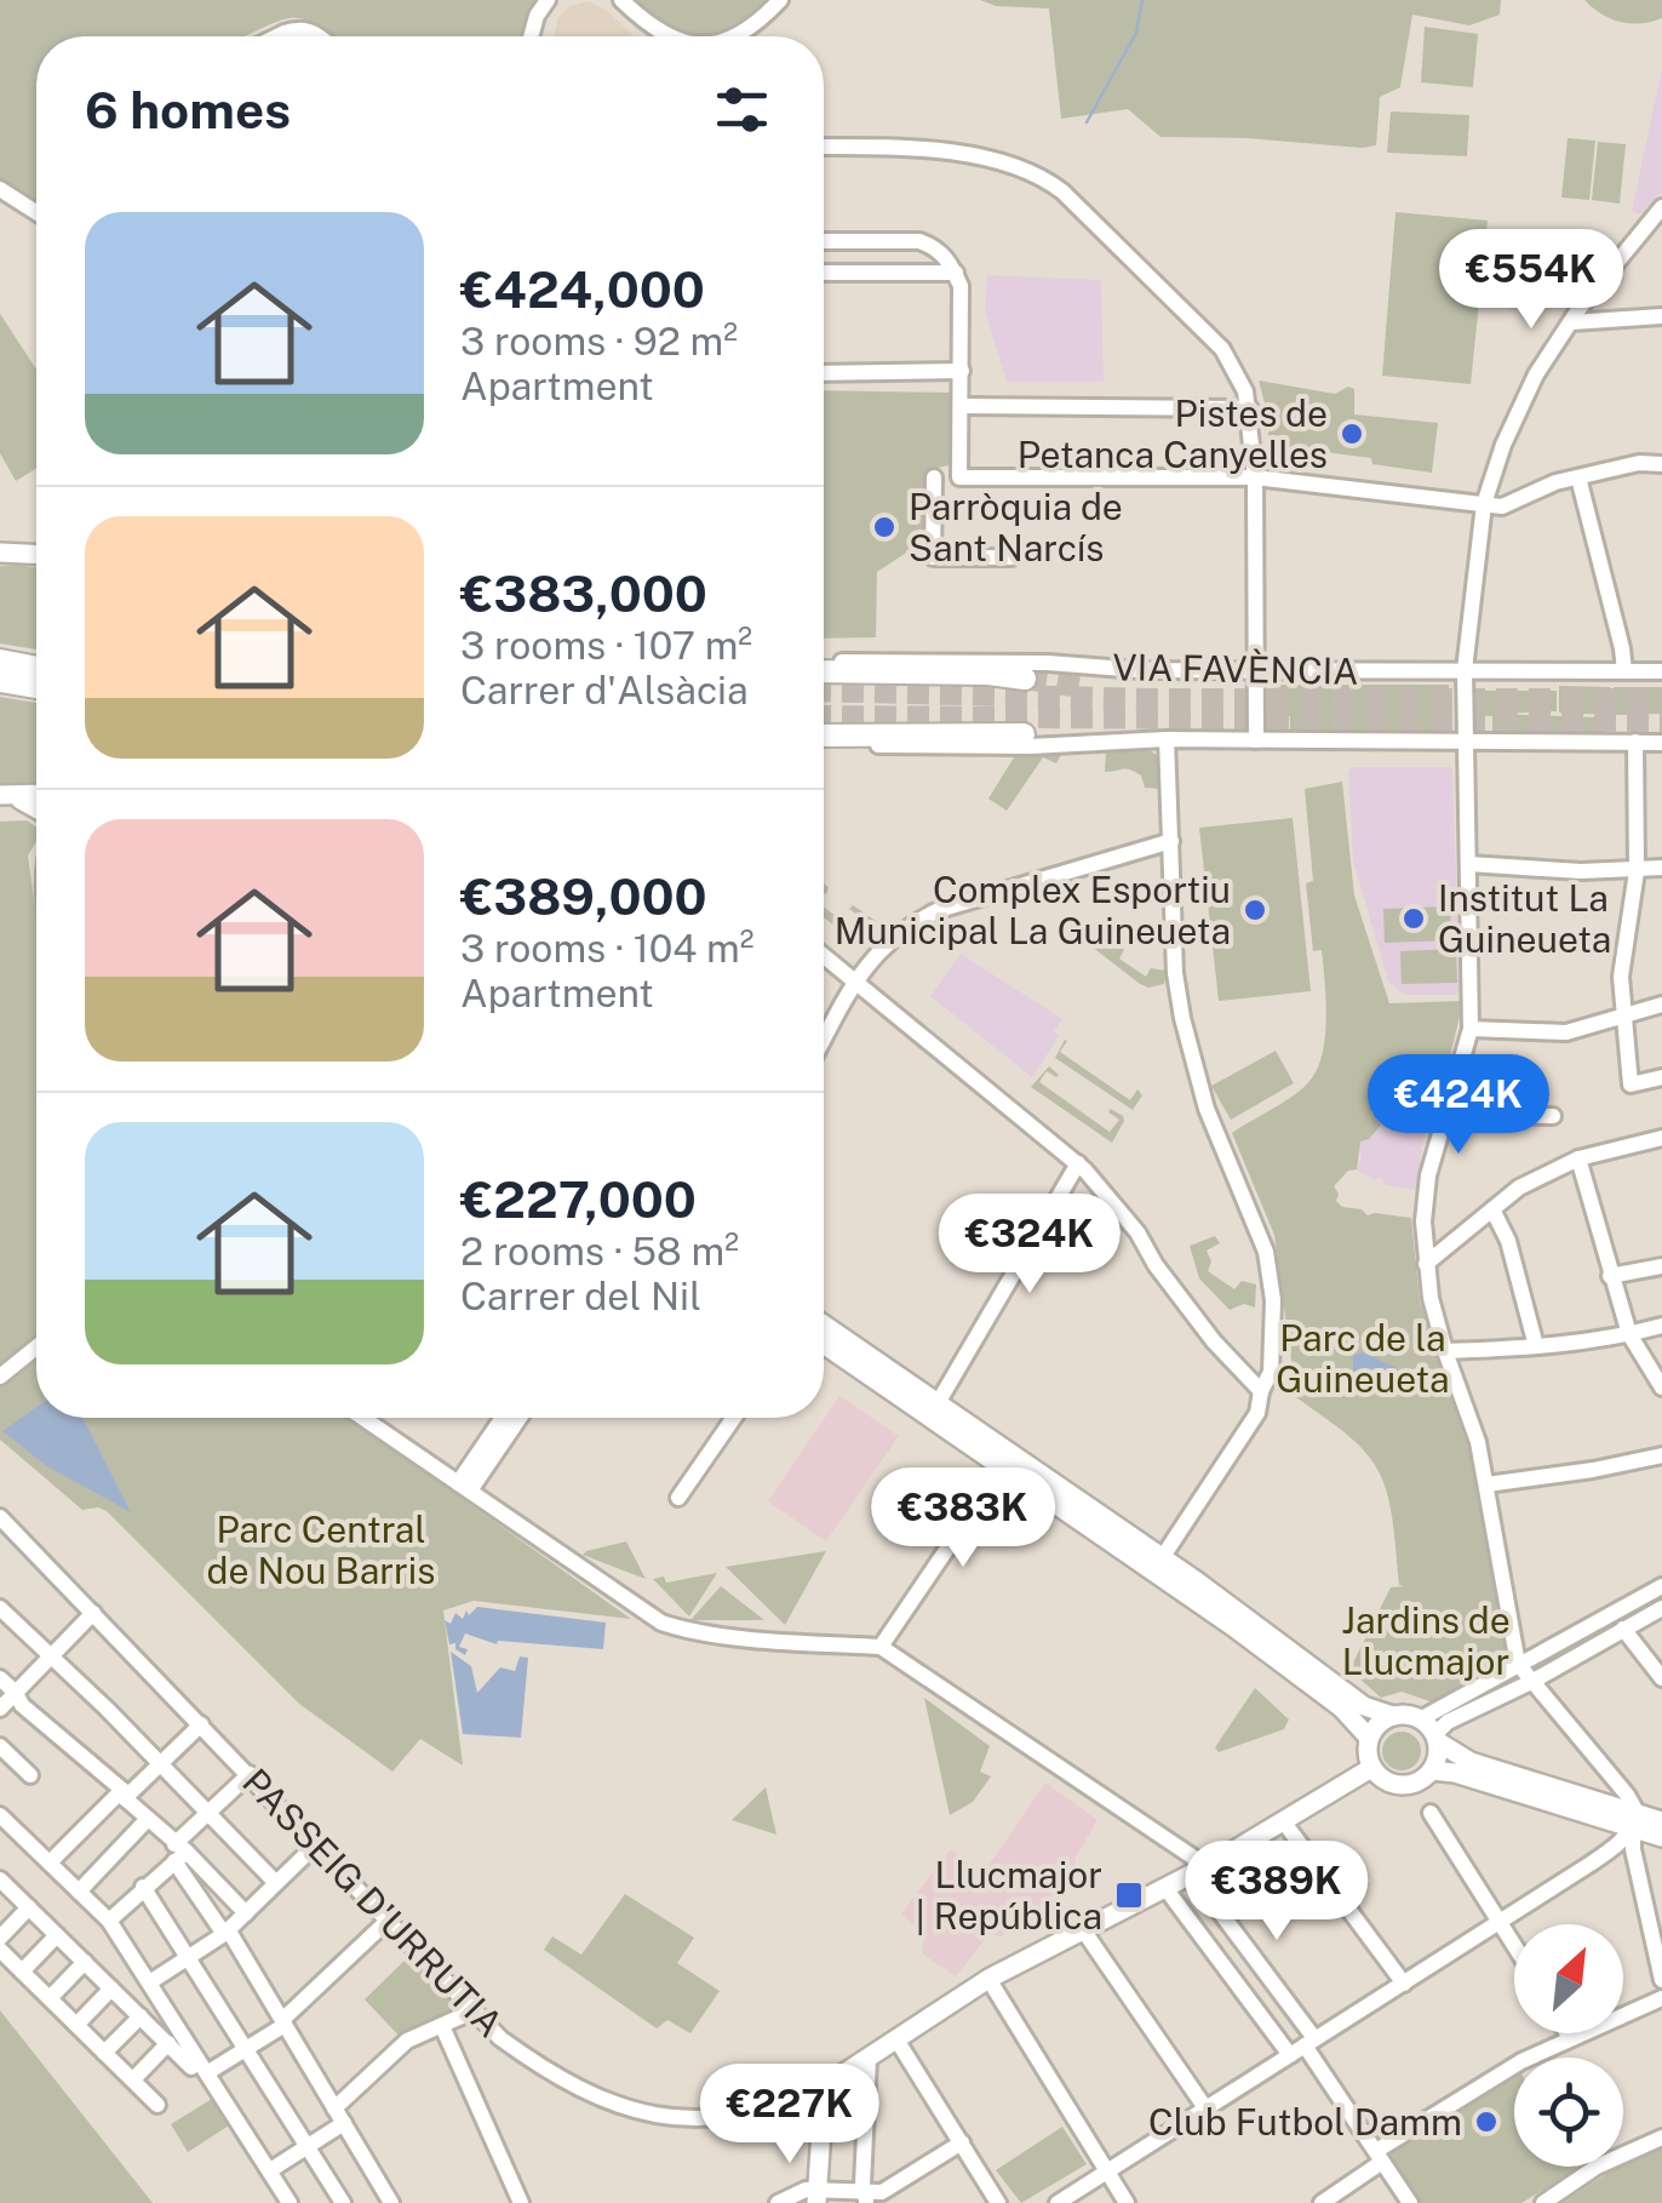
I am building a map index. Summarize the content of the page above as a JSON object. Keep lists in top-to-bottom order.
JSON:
{
  "streets": {
    "street": ["VIA FAVÈNCIA", "PASSEIG D'URRUTIA"]
  },
  "parks": ["Parc de la Guineueta", "Parc Central de Nou Barris", "Jardins de Llucmajor"],
  "places": {
    "other": [
      "Pistes de Petanca Canyelles",
      "Parròquia de Sant Narcís",
      "Complex Esportiu Municipal La Guineueta",
      "Institut La Guineueta",
      "Club Futbol Damm"
    ],
    "transit": ["Llucmajor | República"]
  },
  "north": "top right",
  "page": {
    "heading": "6 homes",
    "list": [
      {
        "name": "€424,000",
        "note": "3 rooms · 92 m² · Apartment"
      },
      {
        "name": "€383,000",
        "note": "3 rooms · 107 m² · Carrer d'Alsàcia"
      },
      {
        "name": "€389,000",
        "note": "3 rooms · 104 m² · Apartment"
      },
      {
        "name": "€227,000",
        "note": "2 rooms · 58 m² · Carrer del Nil"
      }
    ],
    "price": [
      "€554K",
      "€424K",
      "€324K",
      "€383K",
      "€389K",
      "€227K"
    ]
  }
}
